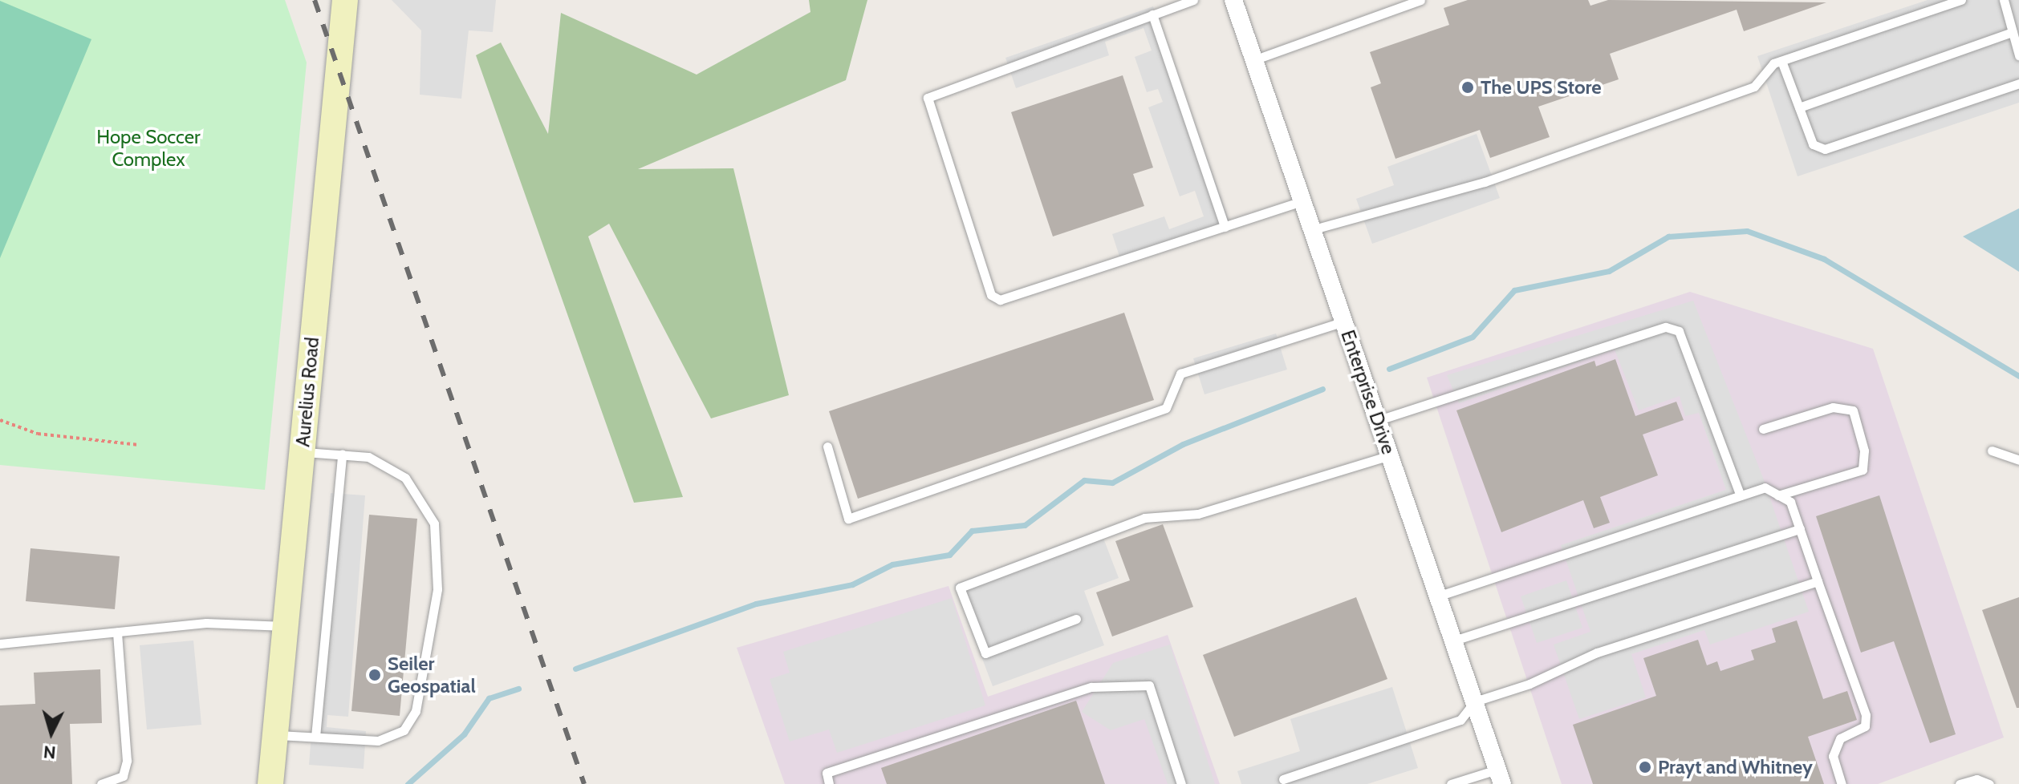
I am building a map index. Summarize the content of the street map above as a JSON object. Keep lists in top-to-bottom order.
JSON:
{
  "streets": {
    "street": ["Aurelius Road", "Enterprise Drive"]
  },
  "parks": ["Hope Soccer Complex"],
  "places": ["The UPS Store", "Seiler Geospatial", "Prayt and Whitney"],
  "north": "bottom"
}
